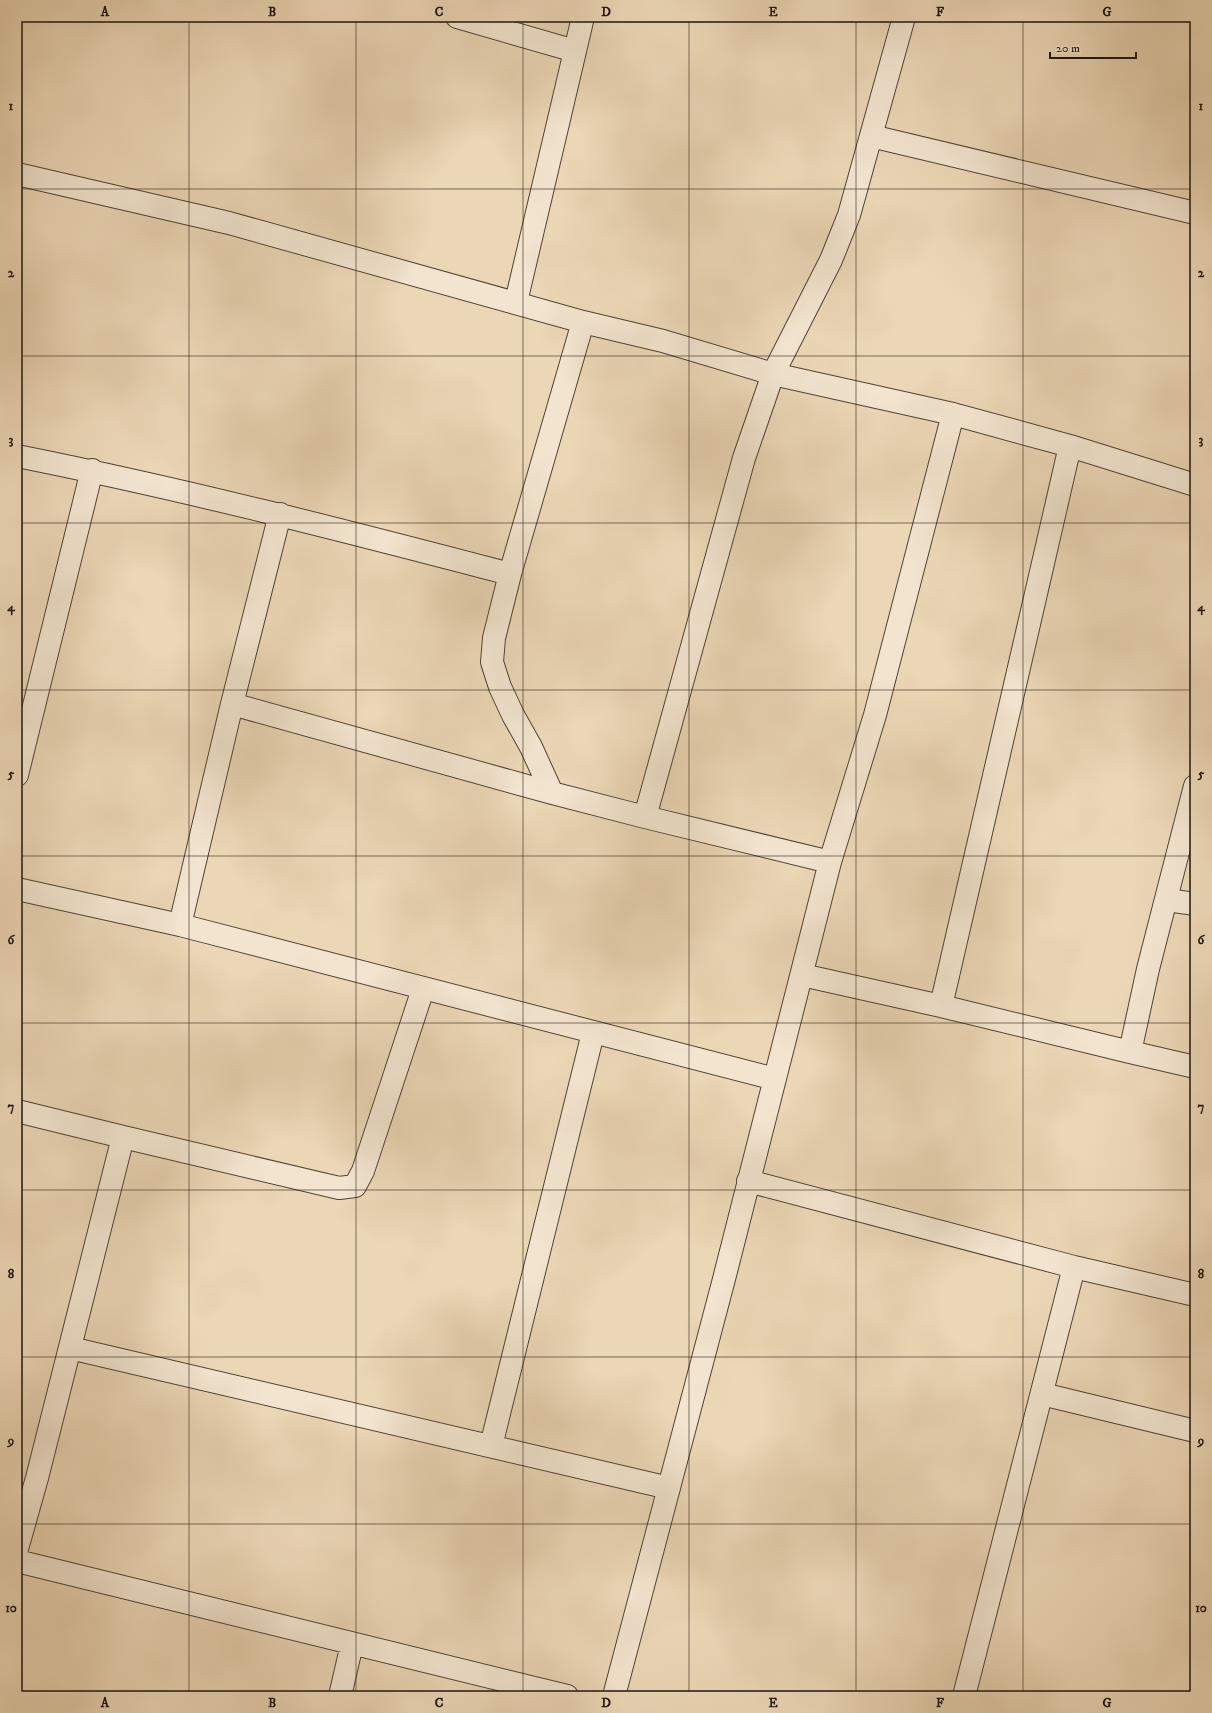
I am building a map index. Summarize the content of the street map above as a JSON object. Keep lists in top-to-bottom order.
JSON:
{
  "scale_bar": "20 m",
  "grid": {
    "columns": [
      "A",
      "B",
      "C",
      "D",
      "E",
      "F",
      "G"
    ],
    "rows": [
      "1",
      "2",
      "3",
      "4",
      "5",
      "6",
      "7",
      "8",
      "9",
      "10"
    ]
  }
}
